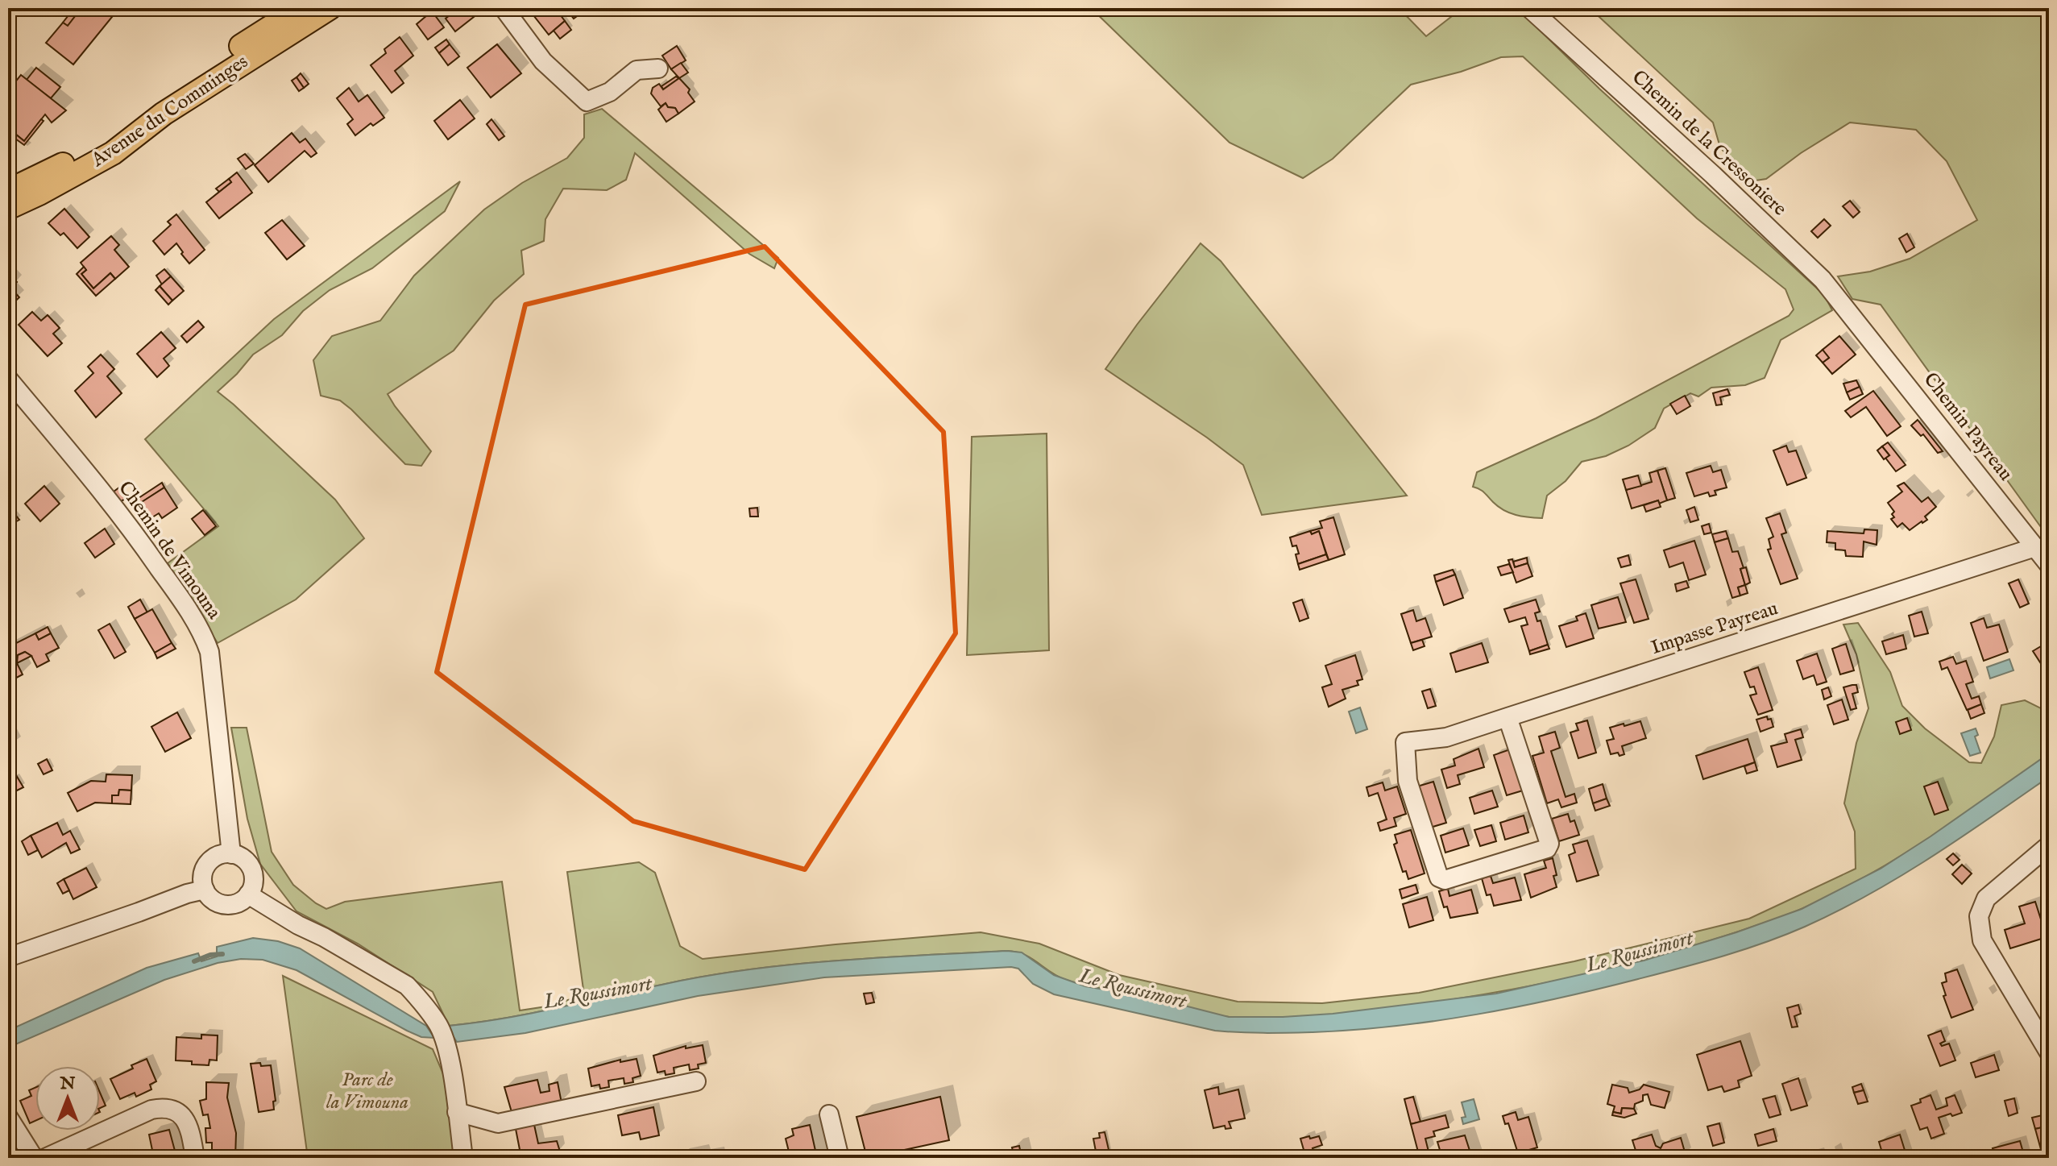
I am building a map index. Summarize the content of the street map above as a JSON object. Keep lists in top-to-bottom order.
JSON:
{
  "streets": {
    "main road": ["Avenue du Comminges"],
    "street": [
      "Chemin de la Cressoniere",
      "Chemin Payreau",
      "Chemin de Vimouna",
      "Impasse Payreau"
    ]
  },
  "crossings": [
    ["Chemin de la Cressoniere", "Chemin Payreau"],
    ["Chemin Payreau", "Impasse Payreau"]
  ],
  "water": ["Le Roussimort"],
  "parks": ["Parc de la Vimouna"],
  "north": "top"
}
